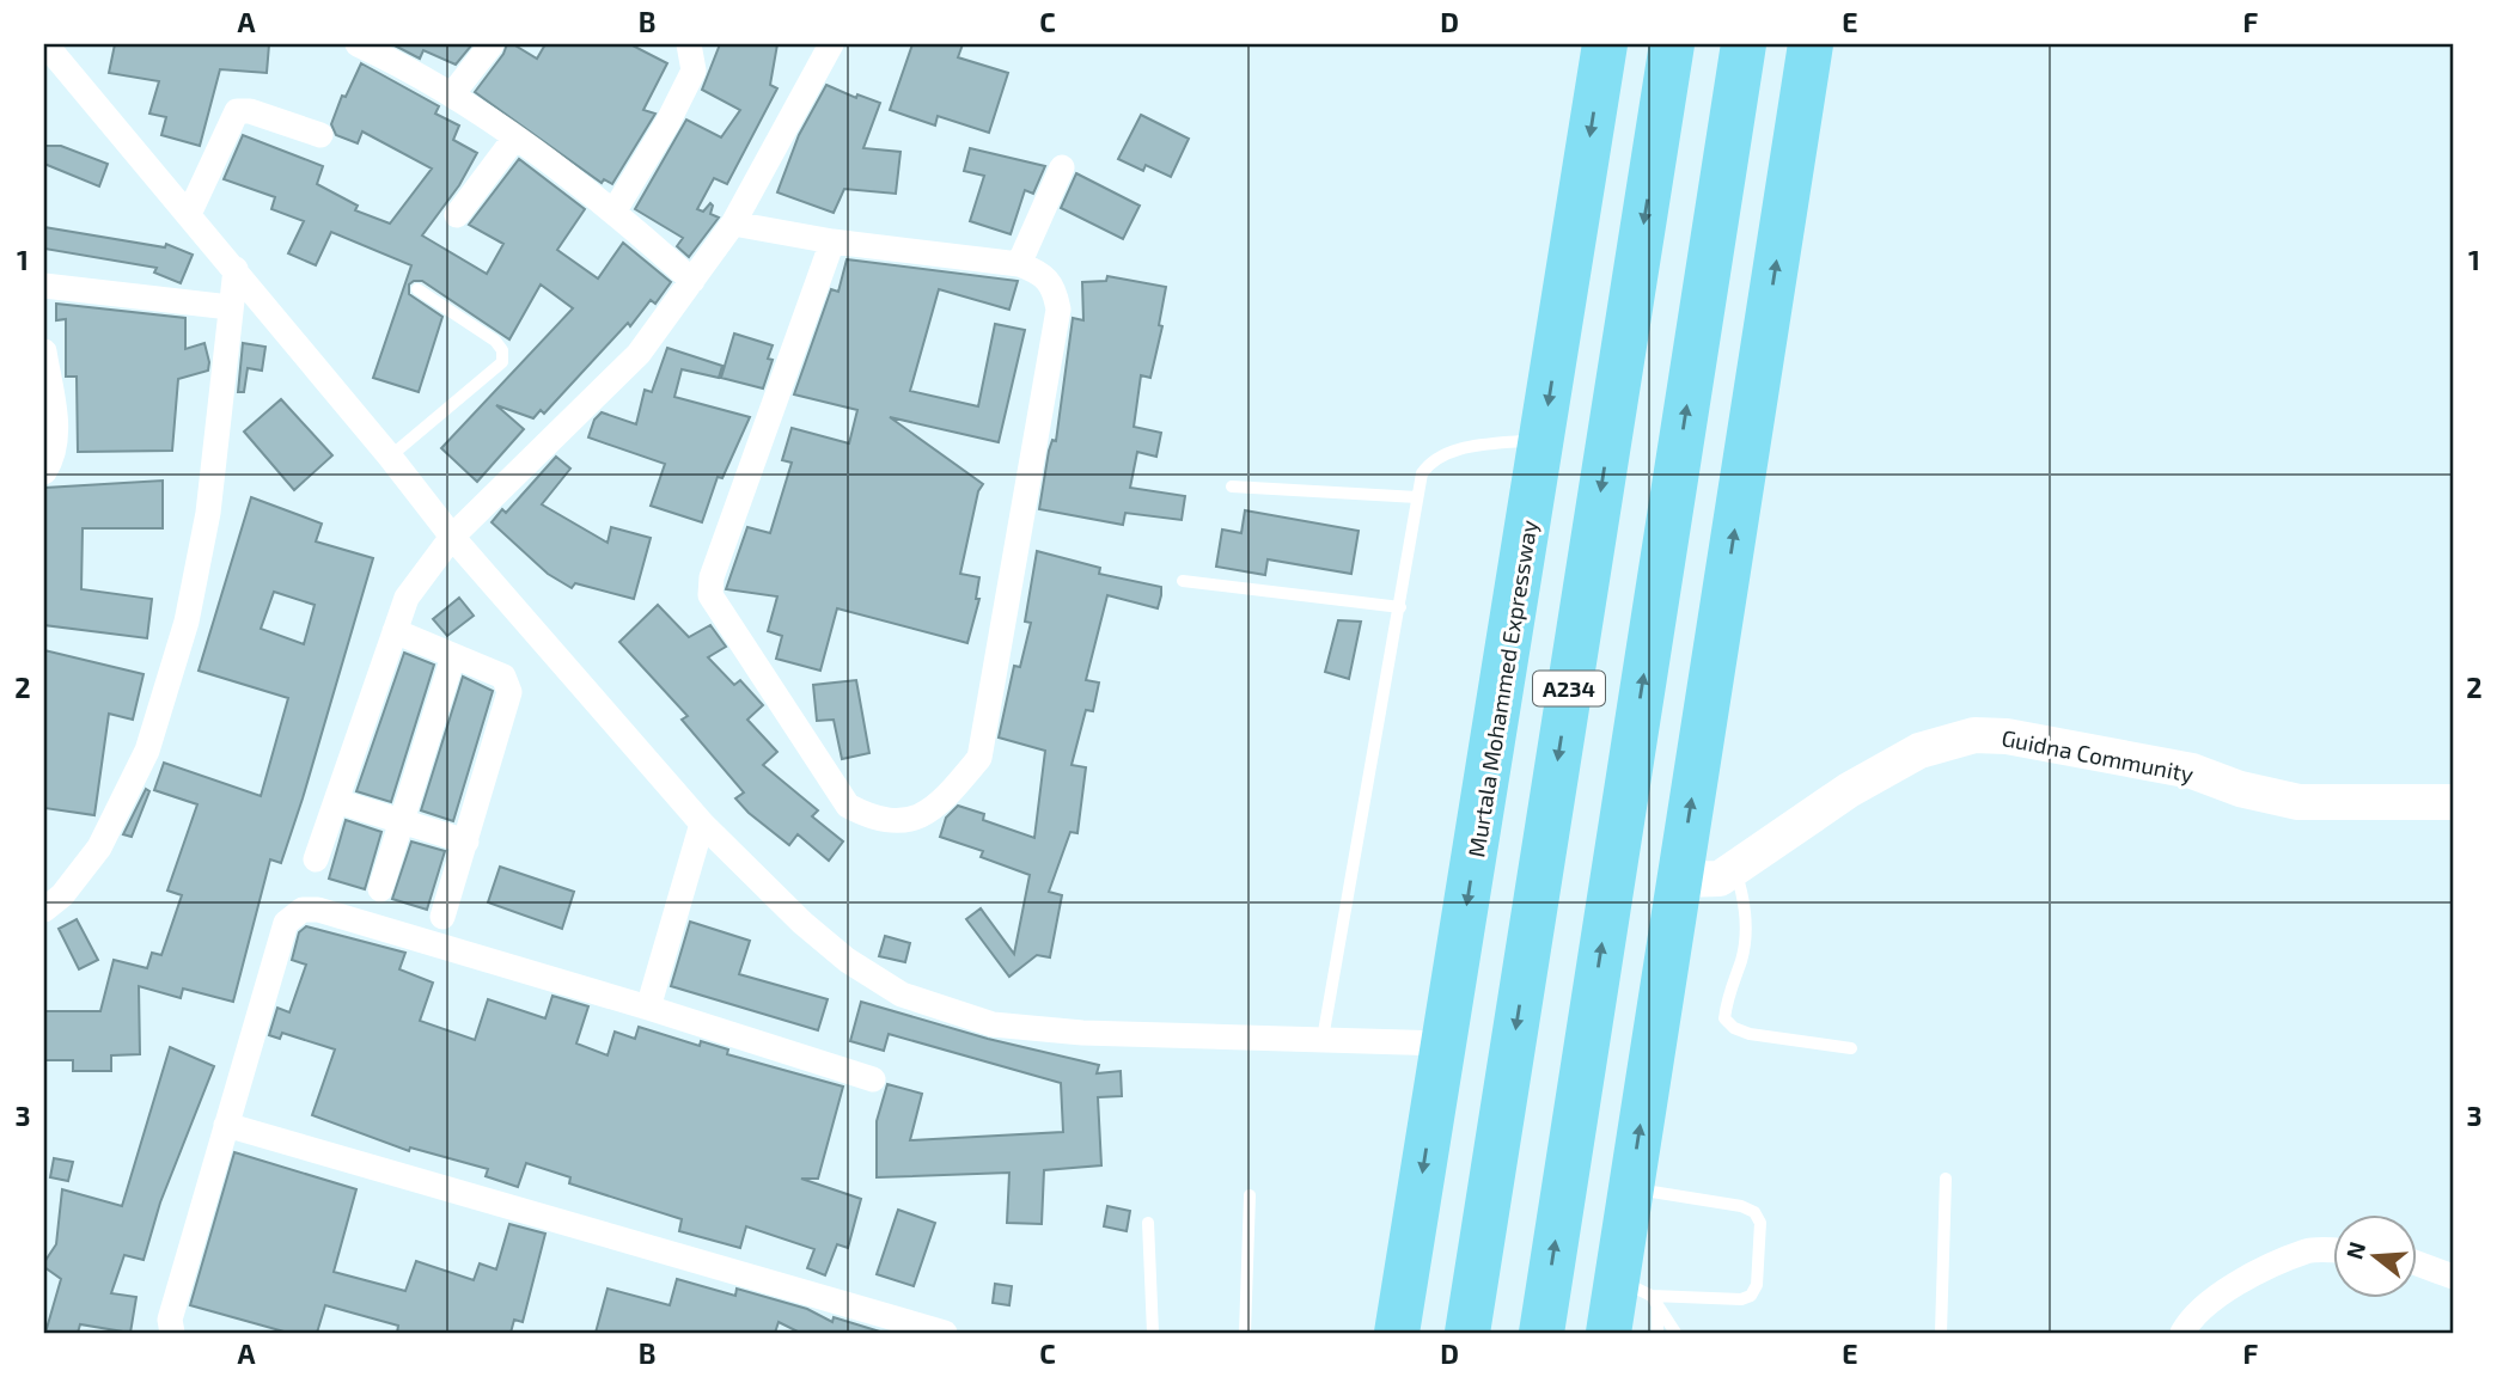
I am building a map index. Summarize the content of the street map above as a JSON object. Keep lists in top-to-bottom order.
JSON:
{
  "streets": {
    "highway": ["Murtala Mohammed Expressway", "A234"],
    "street": ["Guidna Community"]
  },
  "north": "left",
  "grid": {
    "columns": [
      "A",
      "B",
      "C",
      "D",
      "E",
      "F"
    ],
    "rows": ["1", "2", "3"]
  }
}
